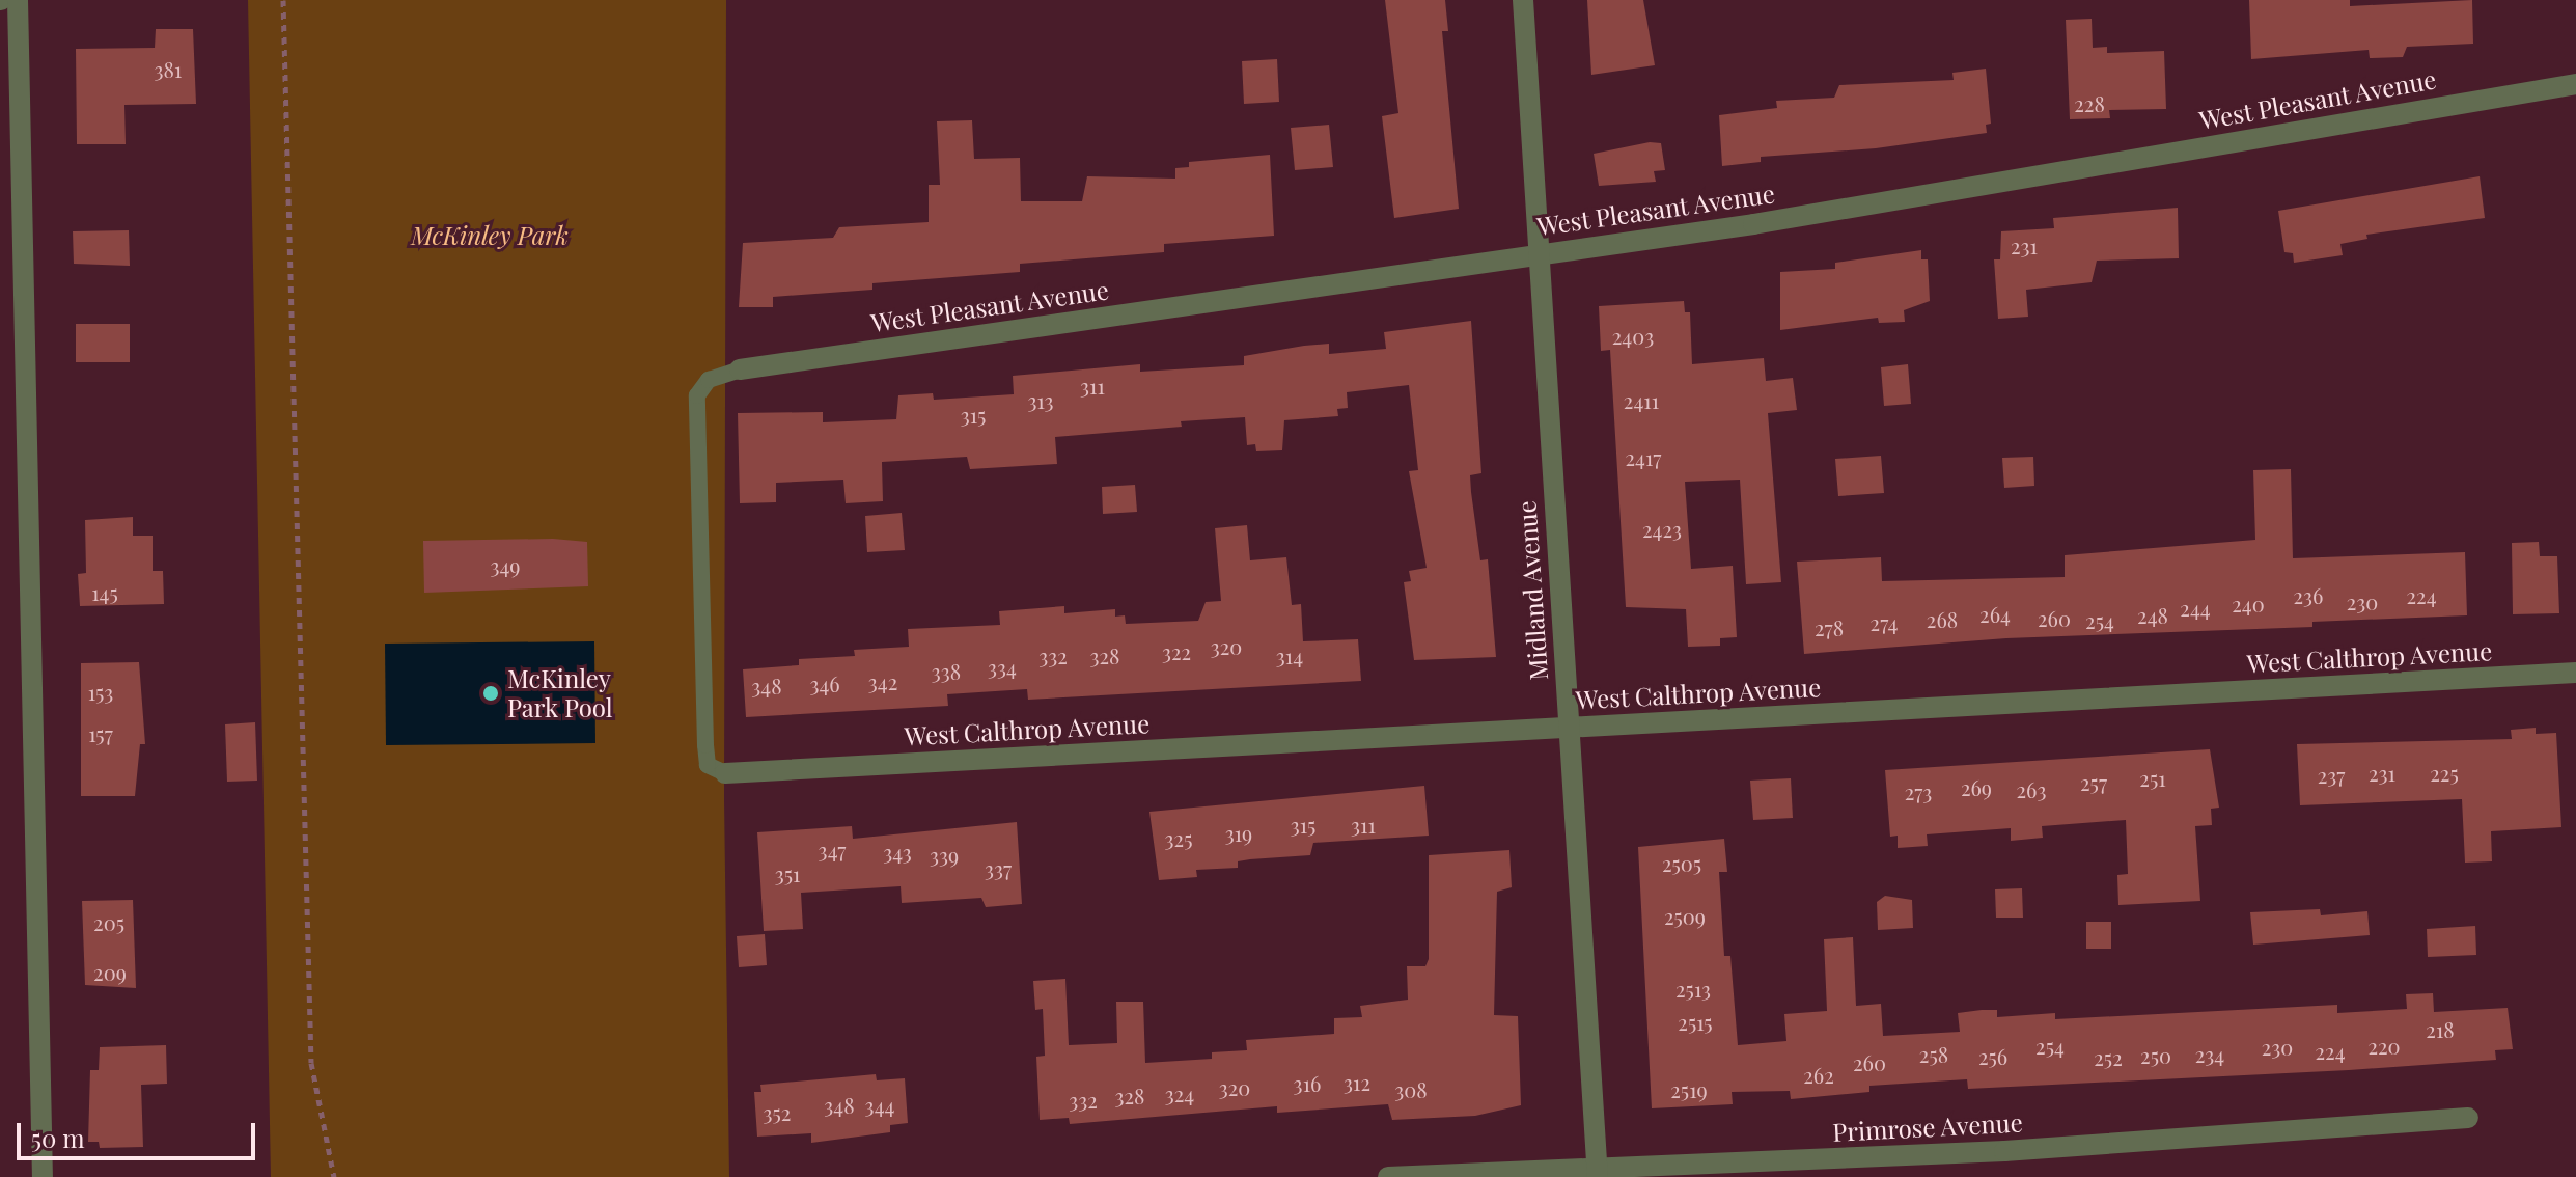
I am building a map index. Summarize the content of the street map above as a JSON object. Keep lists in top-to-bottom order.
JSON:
{
  "streets": {
    "street": [
      "West Pleasant Avenue",
      "Midland Avenue",
      "West Calthrop Avenue",
      "Primrose Avenue"
    ]
  },
  "crossings": [
    ["West Pleasant Avenue", "Midland Avenue"],
    ["Midland Avenue", "West Calthrop Avenue"],
    ["Midland Avenue", "Primrose Avenue"]
  ],
  "parks": ["McKinley Park"],
  "places": ["McKinley Park Pool"],
  "house_numbers": [
    "381",
    "228",
    "231",
    "2403",
    "311",
    "313",
    "2411",
    "315",
    "2417",
    "2423",
    "349",
    "145",
    "236",
    "224",
    "230",
    "240",
    "244",
    "264",
    "248",
    "260",
    "268",
    "254",
    "274",
    "278",
    "320",
    "322",
    "332",
    "328",
    "314",
    "334",
    "338",
    "342",
    "346",
    "348",
    "153",
    "157",
    "231",
    "225",
    "237",
    "251",
    "257",
    "269",
    "263",
    "273",
    "315",
    "311",
    "319",
    "325",
    "347",
    "343",
    "339",
    "2505",
    "337",
    "351",
    "2509",
    "205",
    "209",
    "2513",
    "2515",
    "218",
    "254",
    "220",
    "230",
    "224",
    "258",
    "234",
    "250",
    "256",
    "252",
    "260",
    "262",
    "312",
    "316",
    "320",
    "308",
    "2519",
    "324",
    "328",
    "332",
    "348",
    "344",
    "352"
  ],
  "scale_bar": "50 m"
}
